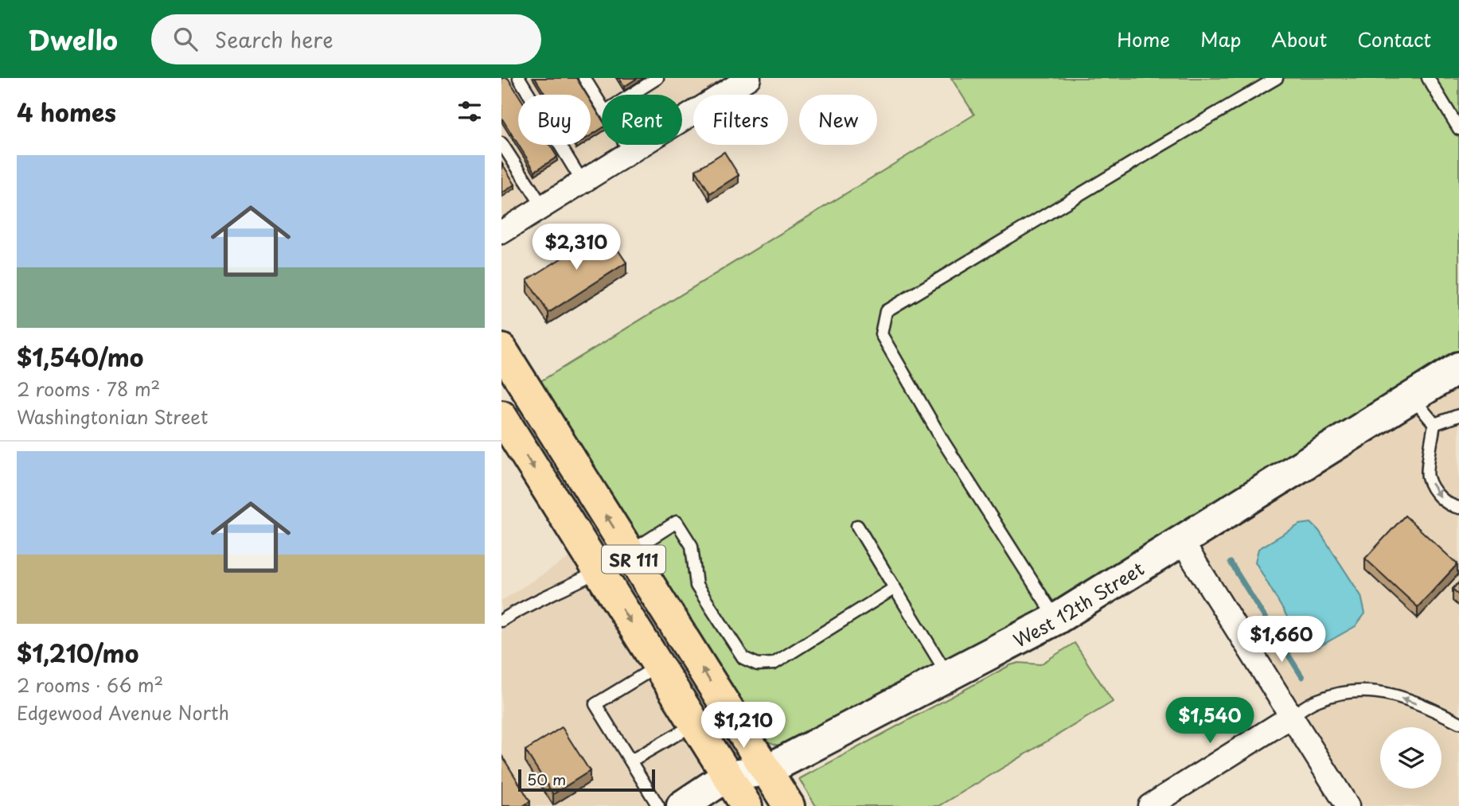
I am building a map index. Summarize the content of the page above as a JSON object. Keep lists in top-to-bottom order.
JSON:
{
  "streets": {
    "main road": ["SR 111"],
    "street": ["West 12th Street"]
  },
  "crossings": [
    ["SR 111", "West 12th Street"]
  ],
  "scale_bar": "50 m",
  "page": {
    "header": "Dwello",
    "search": "Search here",
    "nav": [
      "Home",
      "Map",
      "About",
      "Contact"
    ],
    "heading": "4 homes",
    "chip": [
      "Buy",
      "Rent",
      "Filters",
      "New"
    ],
    "list": [
      {
        "name": "$1,540/mo",
        "note": "2 rooms · 78 m² · Washingtonian Street"
      },
      {
        "name": "$1,210/mo",
        "note": "2 rooms · 66 m² · Edgewood Avenue North"
      }
    ],
    "price": [
      "$2,310",
      "$1,660",
      "$1,540",
      "$1,210"
    ],
    "scale": "50 m"
  }
}
